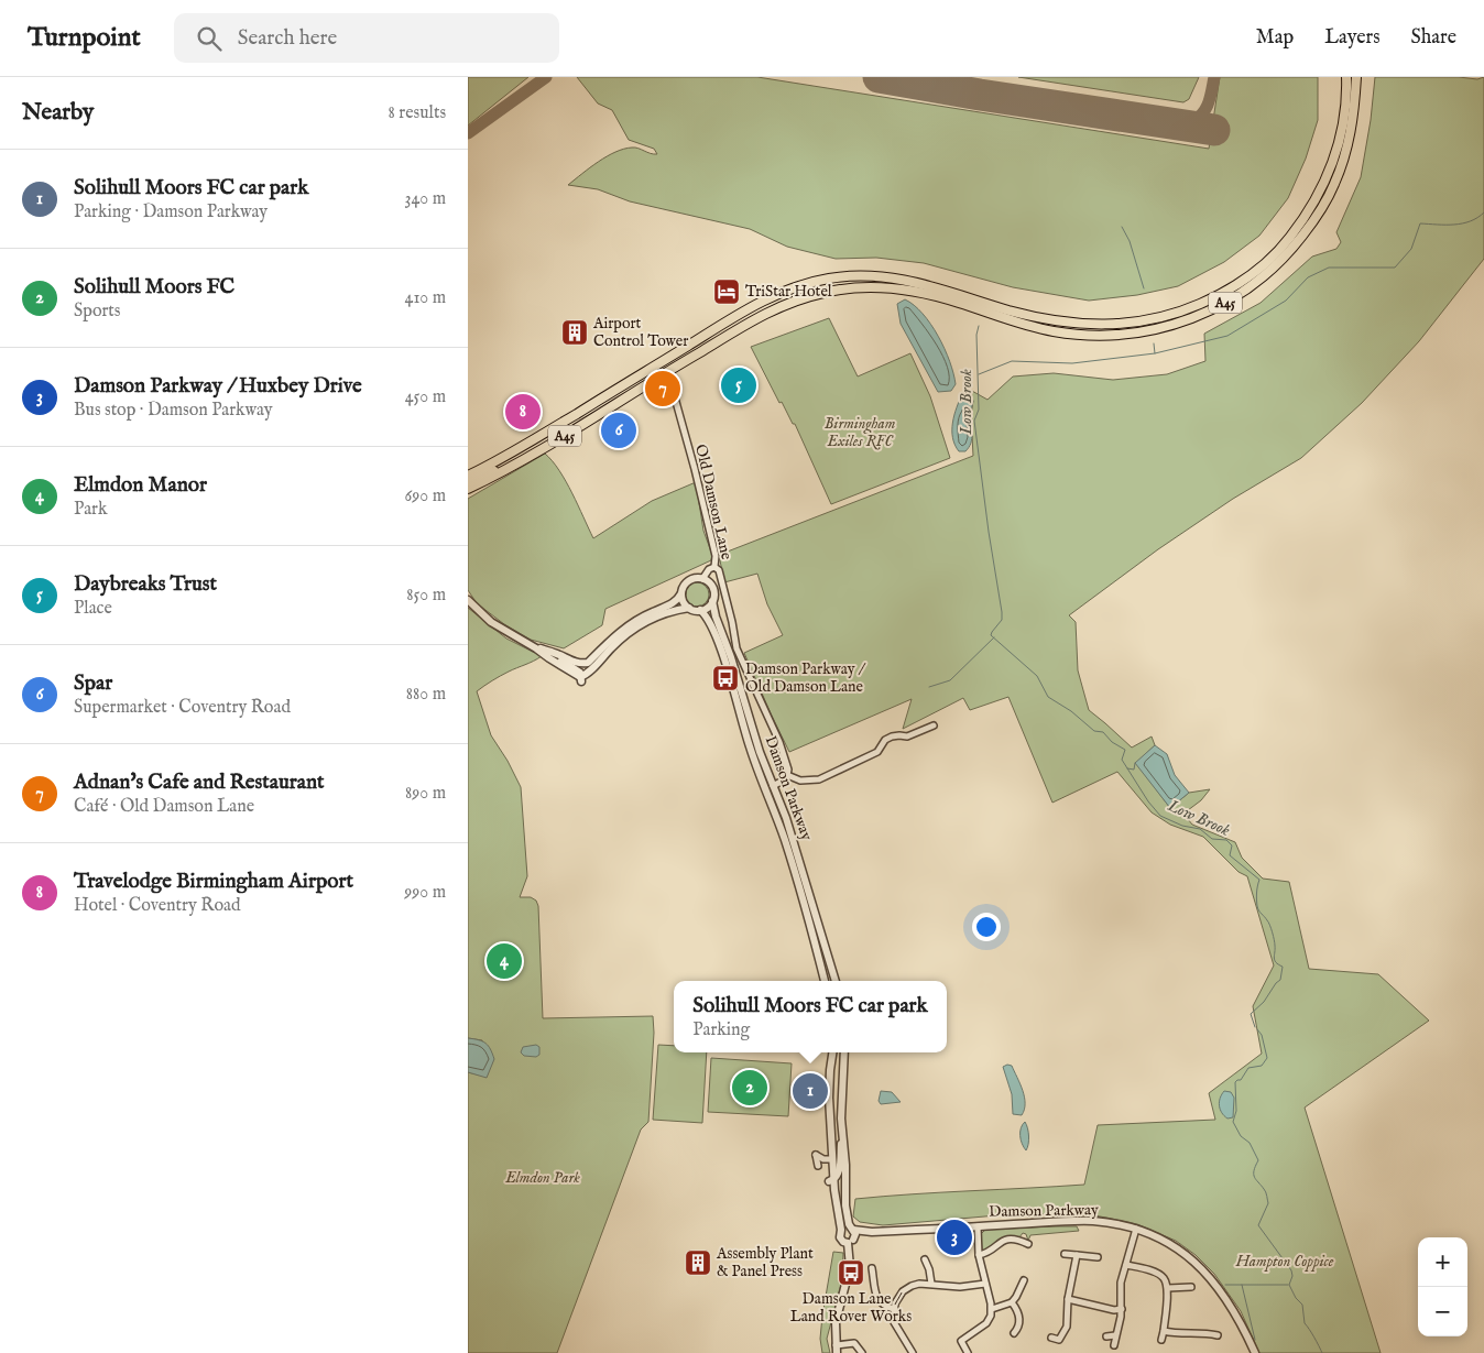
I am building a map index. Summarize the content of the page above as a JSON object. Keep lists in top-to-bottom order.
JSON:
{
  "streets": {
    "highway": ["A45"],
    "street": ["Old Damson Lane", "Damson Parkway"]
  },
  "crossings": [
    ["A45", "Old Damson Lane"]
  ],
  "water": ["Low Brook"],
  "parks": ["Birmingham Exiles RFC", "Elmdon Park", "Hampton Coppice"],
  "places": {
    "hotel": ["TriStar Hotel"],
    "building": ["Airport Control Tower", "Assembly Plant & Panel Press"],
    "bus stop": ["Damson Parkway / Old Damson Lane", "Damson Lane / Land Rover Works"]
  },
  "page": {
    "header": "Turnpoint",
    "search": "Search here",
    "nav": ["Map", "Layers", "Share"],
    "heading": ["Nearby", "8 results"],
    "list": [
      {
        "mark": "1",
        "name": "Solihull Moors FC car park",
        "note": "Parking · Damson Parkway",
        "value": "340 m"
      },
      {
        "mark": "2",
        "name": "Solihull Moors FC",
        "note": "Sports",
        "value": "410 m"
      },
      {
        "mark": "3",
        "name": "Damson Parkway / Huxbey Drive",
        "note": "Bus stop · Damson Parkway",
        "value": "450 m"
      },
      {
        "mark": "4",
        "name": "Elmdon Manor",
        "note": "Park",
        "value": "690 m"
      },
      {
        "mark": "5",
        "name": "Daybreaks Trust",
        "note": "Place",
        "value": "850 m"
      },
      {
        "mark": "6",
        "name": "Spar",
        "note": "Supermarket · Coventry Road",
        "value": "880 m"
      },
      {
        "mark": "7",
        "name": "Adnan's Cafe and Restaurant",
        "note": "Café · Old Damson Lane",
        "value": "890 m"
      },
      {
        "mark": "8",
        "name": "Travelodge Birmingham Airport",
        "note": "Hotel · Coventry Road",
        "value": "990 m"
      }
    ],
    "pins": [
      "5",
      "7",
      "8",
      "6",
      "4",
      "2",
      "1",
      "3"
    ],
    "popup": ["Solihull Moors FC car park", "Parking"],
    "map_buttons": ["+", "−"]
  }
}
